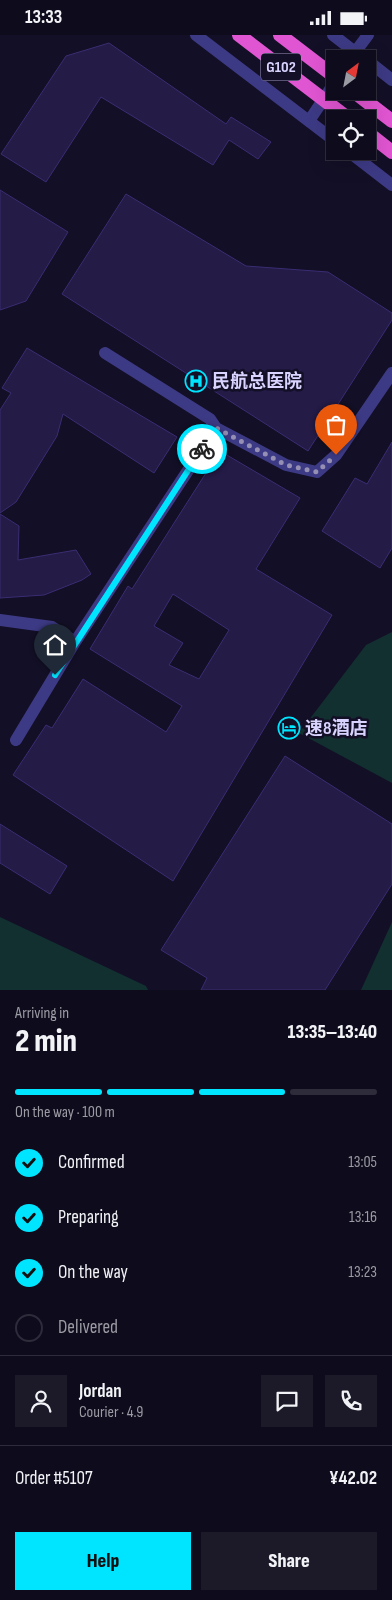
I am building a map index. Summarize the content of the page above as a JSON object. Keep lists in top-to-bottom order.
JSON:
{
  "streets": {
    "highway": ["G102"]
  },
  "places": {
    "hospital": ["民航总医院"],
    "hotel": ["速8酒店"]
  },
  "north": "top right",
  "page": {
    "status": "13:33",
    "heading": ["2 min", "Arriving in", "13:35–13:40"],
    "panel": [
      "Jordan",
      "Courier · 4.9",
      "Order #5107",
      "¥42.02"
    ],
    "bar": "On the way · 100 m",
    "list": [
      ["Confirmed", "13:05"],
      ["Preparing", "13:16"],
      ["On the way", "13:23"],
      "Delivered"
    ],
    "buttons": ["Help", "Share"]
  }
}
